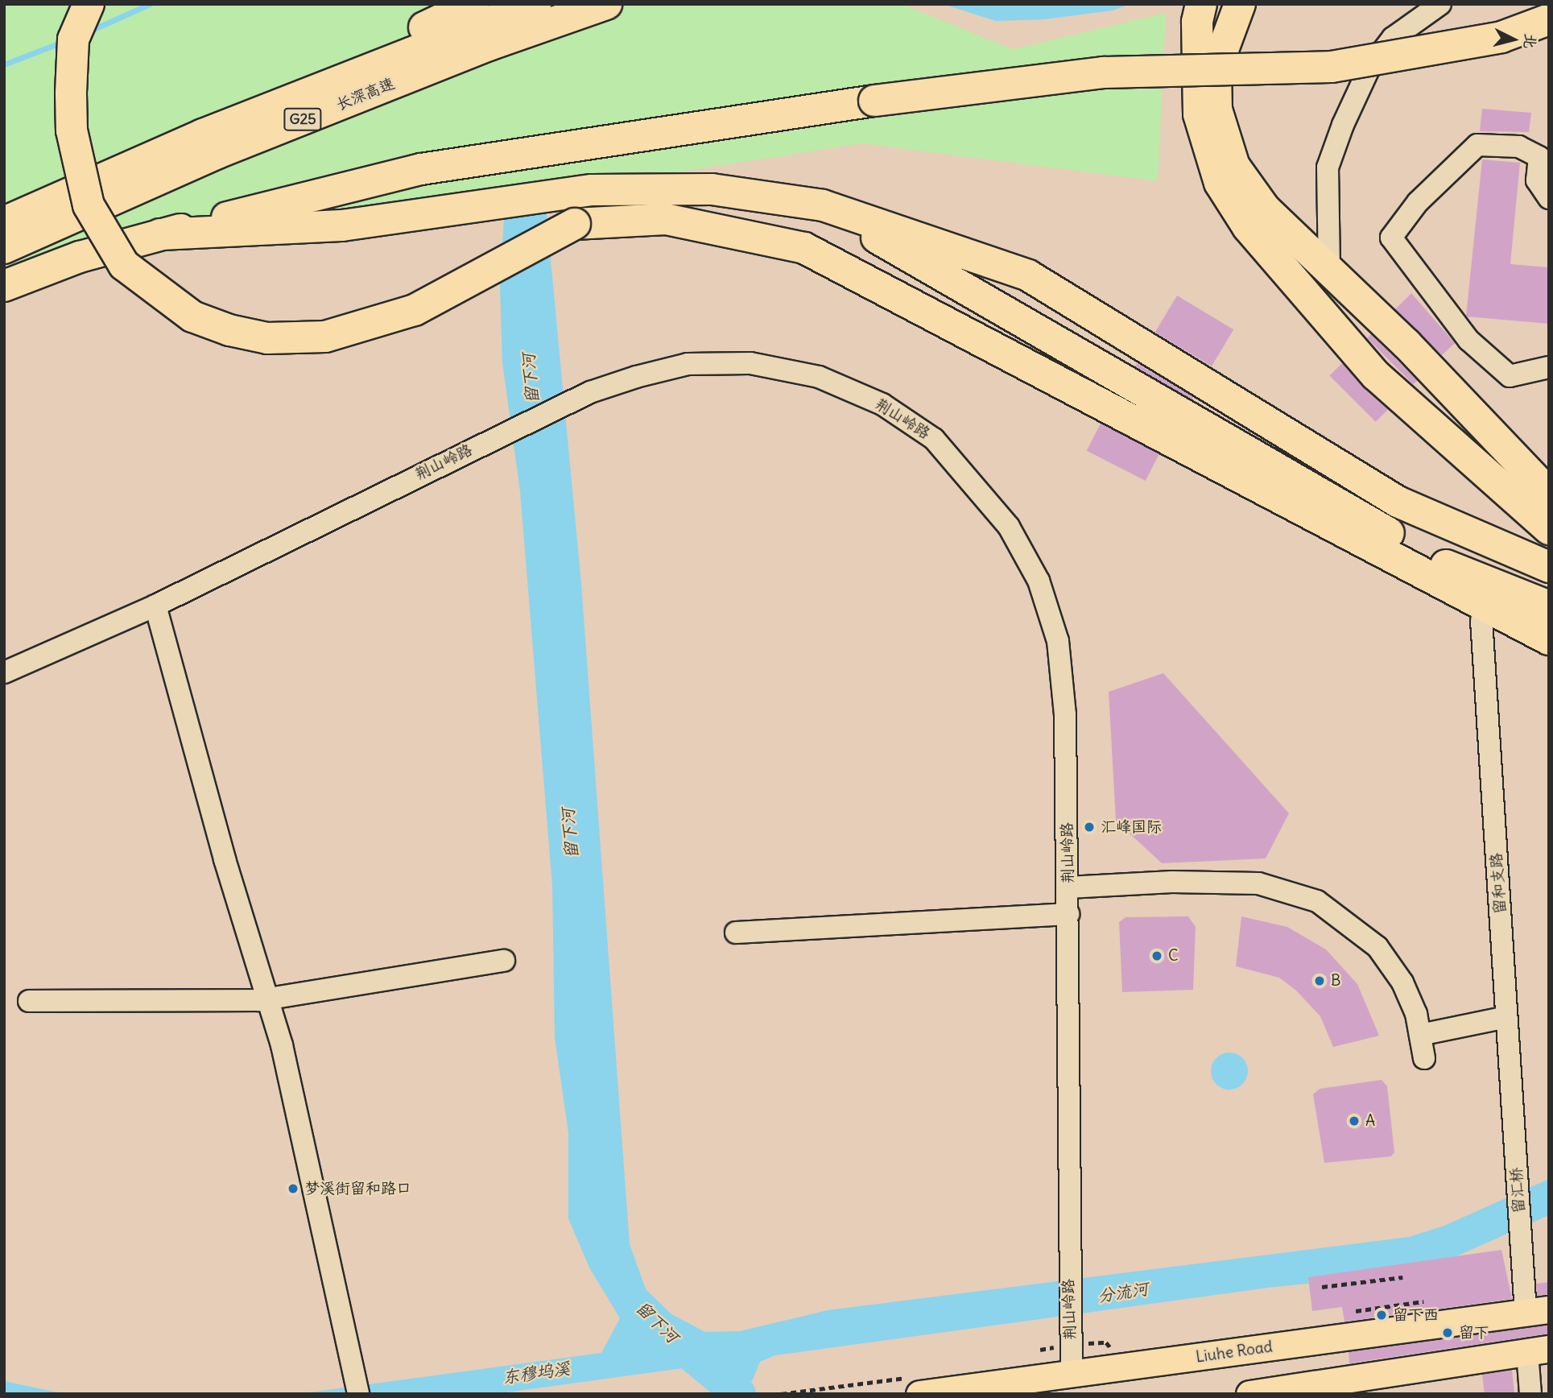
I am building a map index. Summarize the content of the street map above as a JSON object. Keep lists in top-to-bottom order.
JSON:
{
  "streets": {
    "highway": ["长深高速", "G25"],
    "main road": ["Liuhe Road"],
    "street": ["荆山岭路", "留和支路", "留汇桥"]
  },
  "crossings": [
    ["荆山岭路", "Liuhe Road"],
    ["留和支路", "留汇桥"],
    ["留汇桥", "Liuhe Road"]
  ],
  "water": ["留下河", "分流河", "东穆坞溪"],
  "places": [
    "汇峰国际",
    "C",
    "B",
    "A",
    "梦溪街留和路口",
    "留下西",
    "留下"
  ],
  "north": "right"
}
